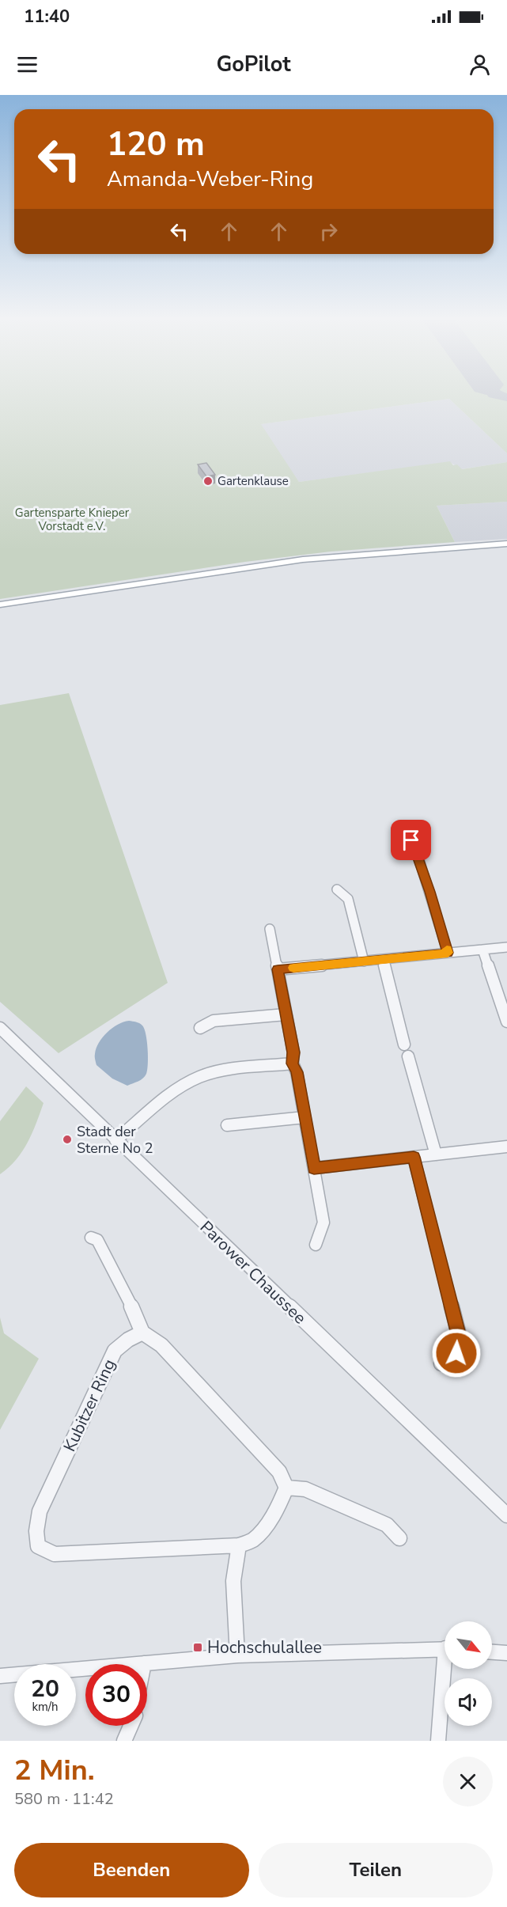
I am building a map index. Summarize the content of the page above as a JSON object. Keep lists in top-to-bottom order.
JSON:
{
  "streets": {
    "street": ["Parower Chaussee", "Kubitzer Ring"]
  },
  "parks": ["Gartensparte Knieper Vorstadt e.V."],
  "places": {
    "other": ["Gartenklause", "Stadt der Sterne No 2"],
    "transit": ["Hochschulallee"]
  },
  "north": "bottom right",
  "page": {
    "status": "11:40",
    "header": "GoPilot",
    "turn": ["120 m", "Amanda-Weber-Ring"],
    "speed": "20 km/h",
    "limit": "30",
    "heading": ["2 Min.", "580 m · 11:42"],
    "buttons": ["Beenden", "Teilen"]
  }
}
